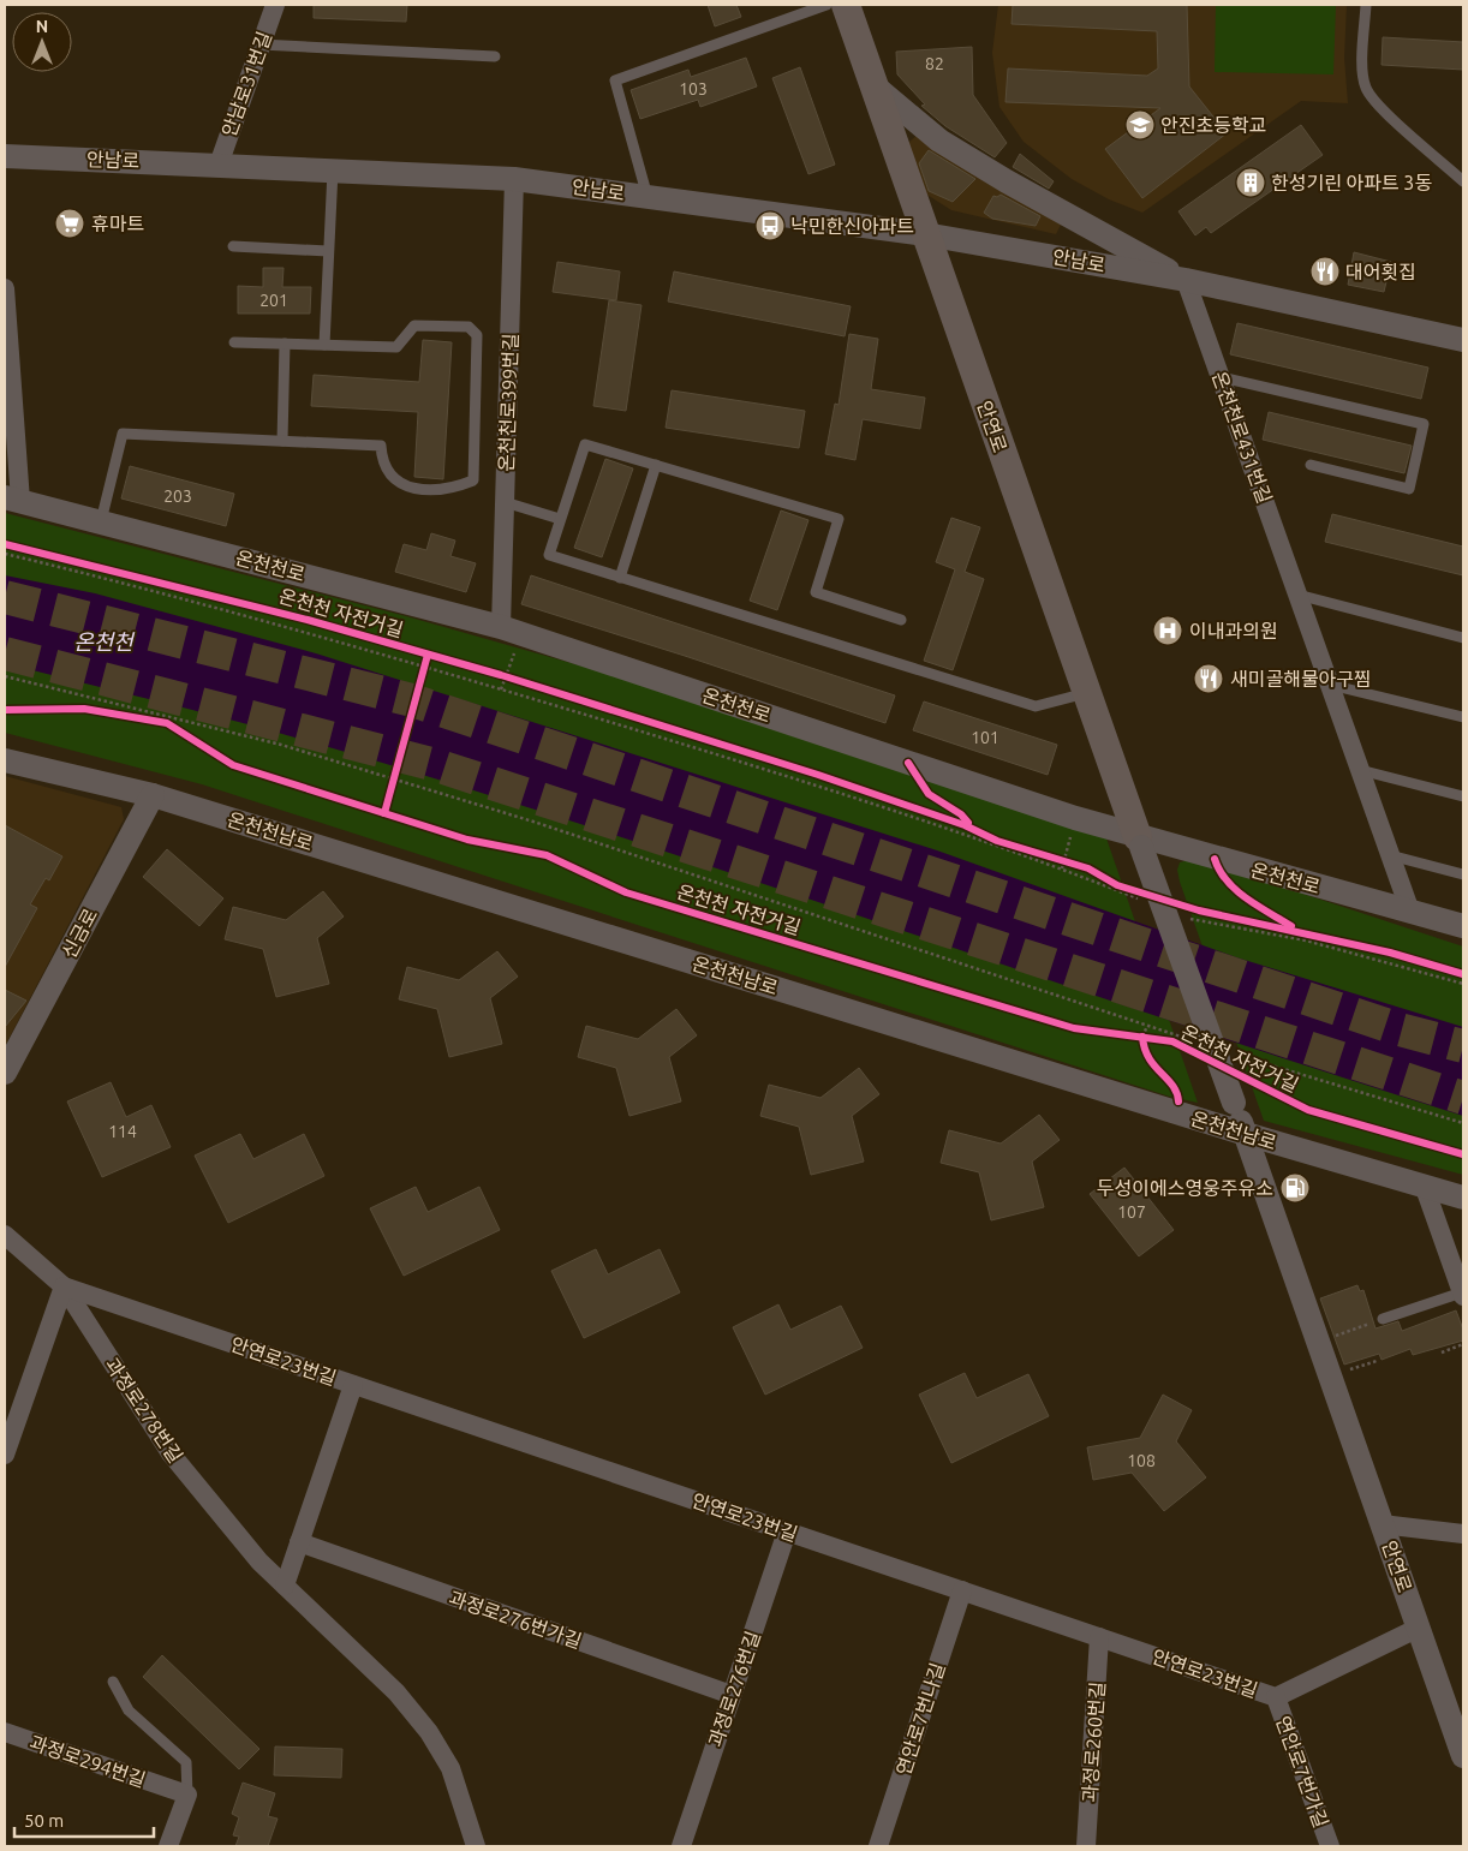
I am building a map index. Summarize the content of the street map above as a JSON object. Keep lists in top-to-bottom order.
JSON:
{
  "streets": {
    "main road": ["안연로"],
    "street": [
      "안남로31번길",
      "안남로",
      "온천천로399번길",
      "온천천로431번길",
      "온천천로",
      "온천천남로",
      "신금로",
      "안연로23번길",
      "과정로278번길",
      "과정로276번가길",
      "과정로276번길",
      "연안로7번나길",
      "과정로260번길",
      "과정로294번길",
      "연안로7번가길"
    ],
    "cycle path": ["온천천 자전거길"]
  },
  "crossings": [
    ["안남로31번길", "안남로"],
    ["안남로", "온천천로399번길"],
    ["안남로", "안연로"],
    ["안남로", "온천천로431번길"],
    ["온천천로399번길", "온천천로"],
    ["안연로", "온천천로"],
    ["안연로", "온천천남로"],
    ["안연로", "안연로23번길"],
    ["온천천로431번길", "온천천로"],
    ["온천천남로", "신금로"],
    ["안연로23번길", "과정로278번길"],
    ["안연로23번길", "과정로276번길"],
    ["안연로23번길", "연안로7번나길"],
    ["안연로23번길", "과정로260번길"],
    ["안연로23번길", "연안로7번가길"],
    ["과정로276번가길", "과정로276번길"]
  ],
  "water": ["온천천"],
  "places": {
    "school or university": ["안진초등학교"],
    "building": ["한성기린 아파트 3동"],
    "supermarket": ["휴마트"],
    "bus stop": ["낙민한신아파트"],
    "restaurant": ["대어횟집", "새미골해물아구찜"],
    "hospital": ["이내과의원"],
    "fuel station": ["두성이에스영웅주유소"]
  },
  "house_numbers": [
    "82",
    "103",
    "201",
    "203",
    "101",
    "114",
    "107",
    "108"
  ],
  "scale_bar": "50 m",
  "north": "top"
}
